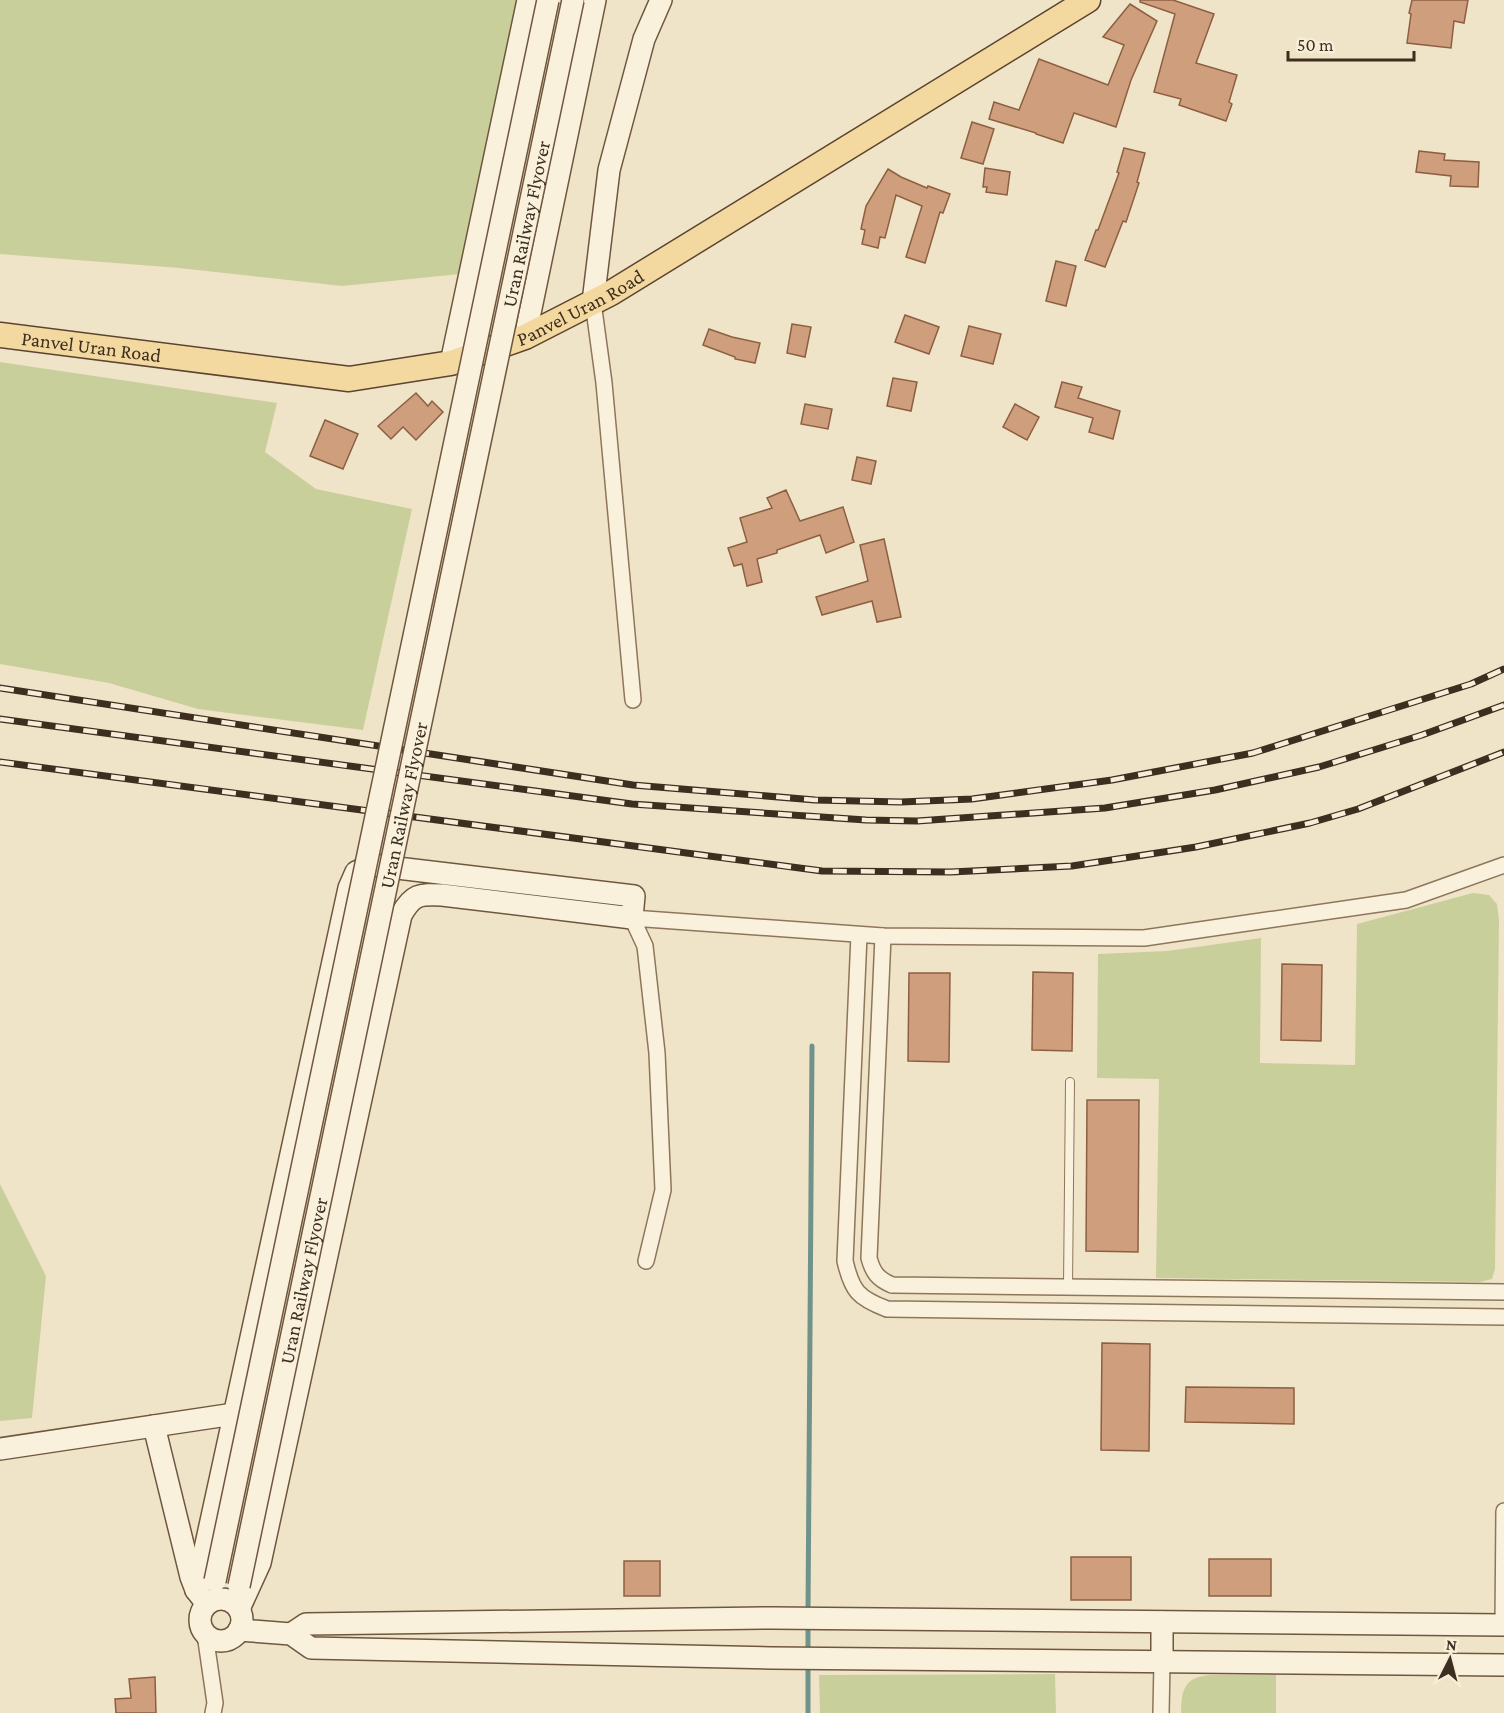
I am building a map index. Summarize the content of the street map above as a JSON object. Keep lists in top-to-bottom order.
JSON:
{
  "streets": {
    "main road": ["Panvel Uran Road"],
    "street": ["Uran Railway Flyover"]
  },
  "scale_bar": "50 m",
  "north": "top"
}
